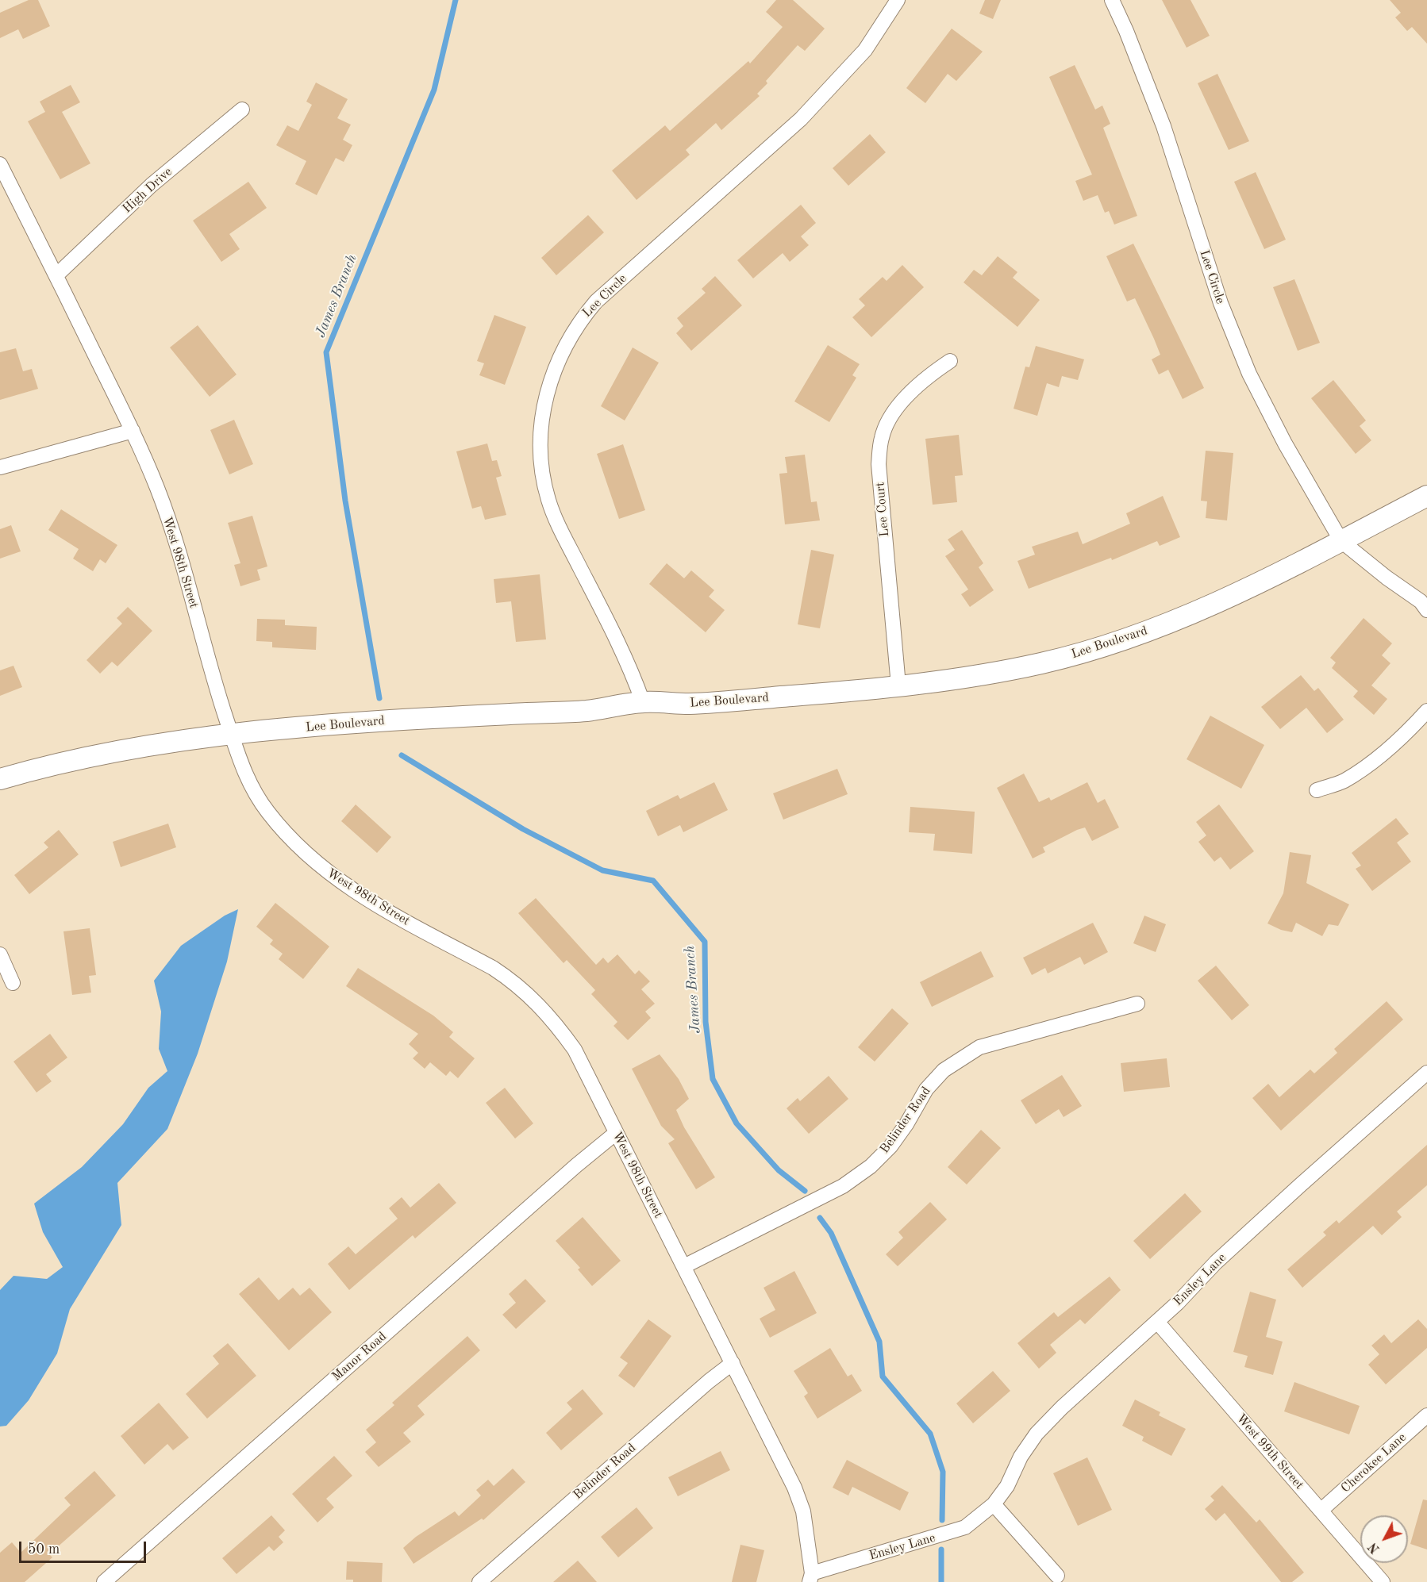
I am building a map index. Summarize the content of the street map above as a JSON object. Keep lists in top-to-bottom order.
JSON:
{
  "streets": {
    "street": [
      "High Drive",
      "Lee Circle",
      "Lee Court",
      "West 98th Street",
      "Lee Boulevard",
      "Belinder Road",
      "Ensley Lane",
      "Manor Road",
      "West 99th Street",
      "Cherokee Lane"
    ]
  },
  "crossings": [
    ["High Drive", "West 98th Street"],
    ["Lee Circle", "Lee Boulevard"],
    ["Lee Court", "Lee Boulevard"],
    ["West 98th Street", "Lee Boulevard"],
    ["West 98th Street", "Belinder Road"],
    ["West 98th Street", "Ensley Lane"],
    ["West 98th Street", "Manor Road"],
    ["Ensley Lane", "West 99th Street"],
    ["West 99th Street", "Cherokee Lane"]
  ],
  "water": ["James Branch"],
  "scale_bar": "50 m",
  "north": "bottom left"
}
